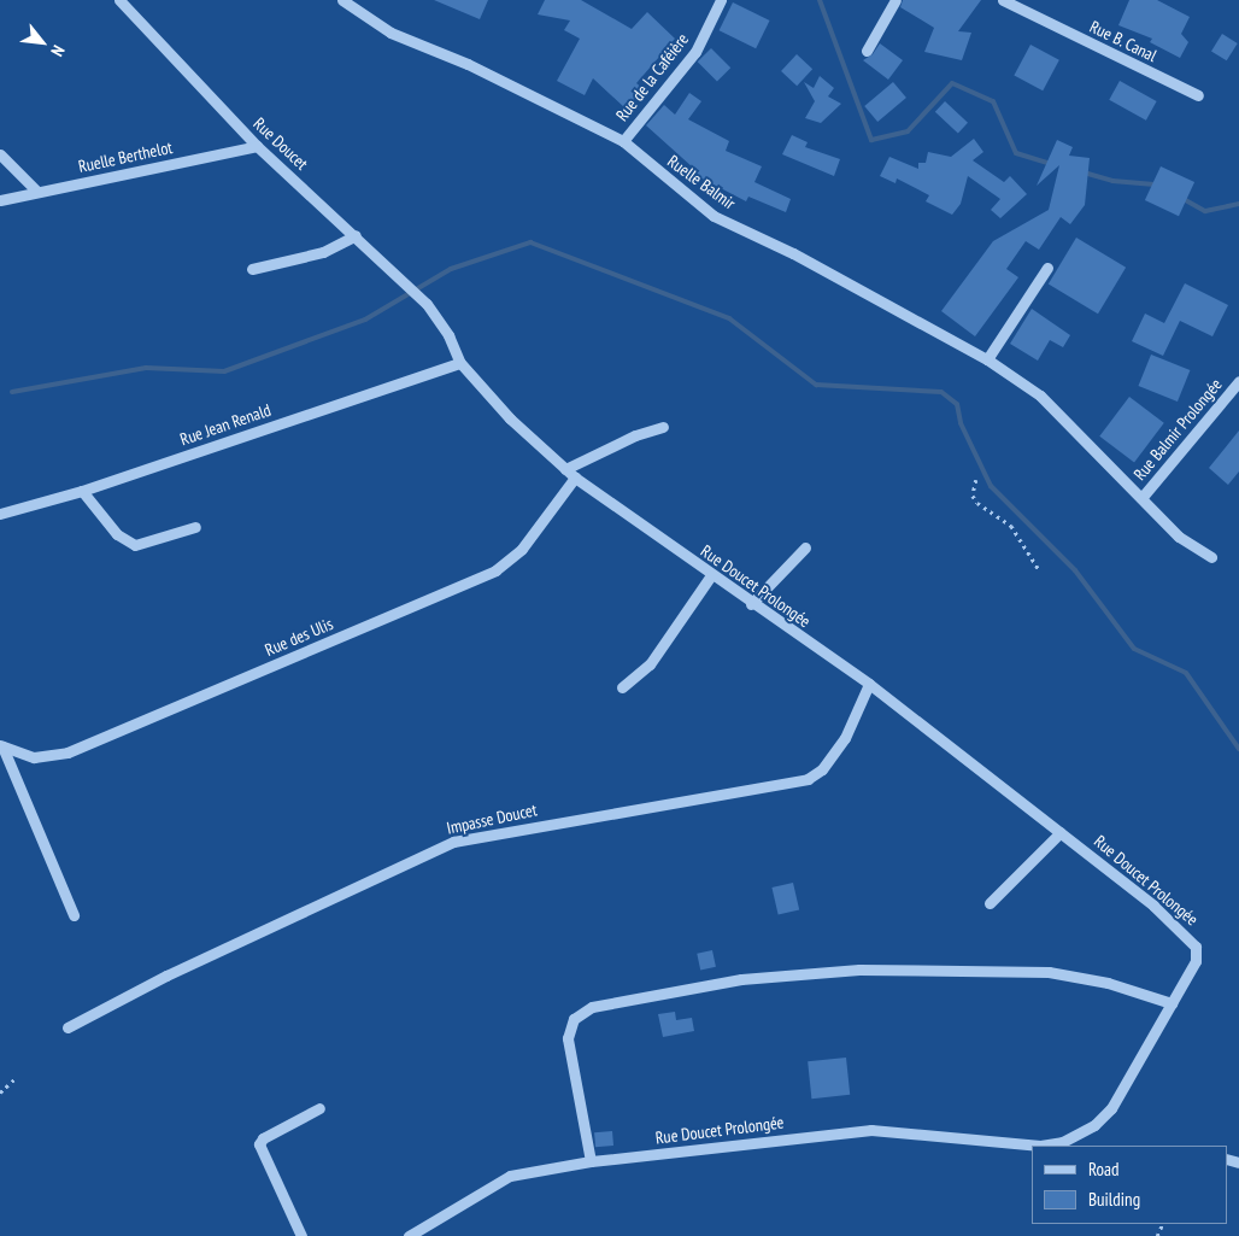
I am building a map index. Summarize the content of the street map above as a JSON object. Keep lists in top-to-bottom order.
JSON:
{
  "streets": {
    "street": [
      "Rue B. Canal",
      "Rue de la Caféière",
      "Rue Doucet",
      "Ruelle Berthelot",
      "Ruelle Balmir",
      "Rue Jean Renald",
      "Rue Balmir Prolongée",
      "Rue Doucet Prolongée",
      "Rue des Ulis",
      "Impasse Doucet"
    ]
  },
  "crossings": [
    ["Rue de la Caféière", "Ruelle Balmir"],
    ["Rue Doucet", "Ruelle Berthelot"],
    ["Rue Doucet", "Rue Doucet Prolongée"],
    ["Ruelle Balmir", "Rue Balmir Prolongée"],
    ["Rue Jean Renald", "Rue Doucet Prolongée"],
    ["Rue Doucet Prolongée", "Rue des Ulis"],
    ["Rue Doucet Prolongée", "Impasse Doucet"]
  ],
  "legend": ["Road", "Building"],
  "north": "bottom right"
}
